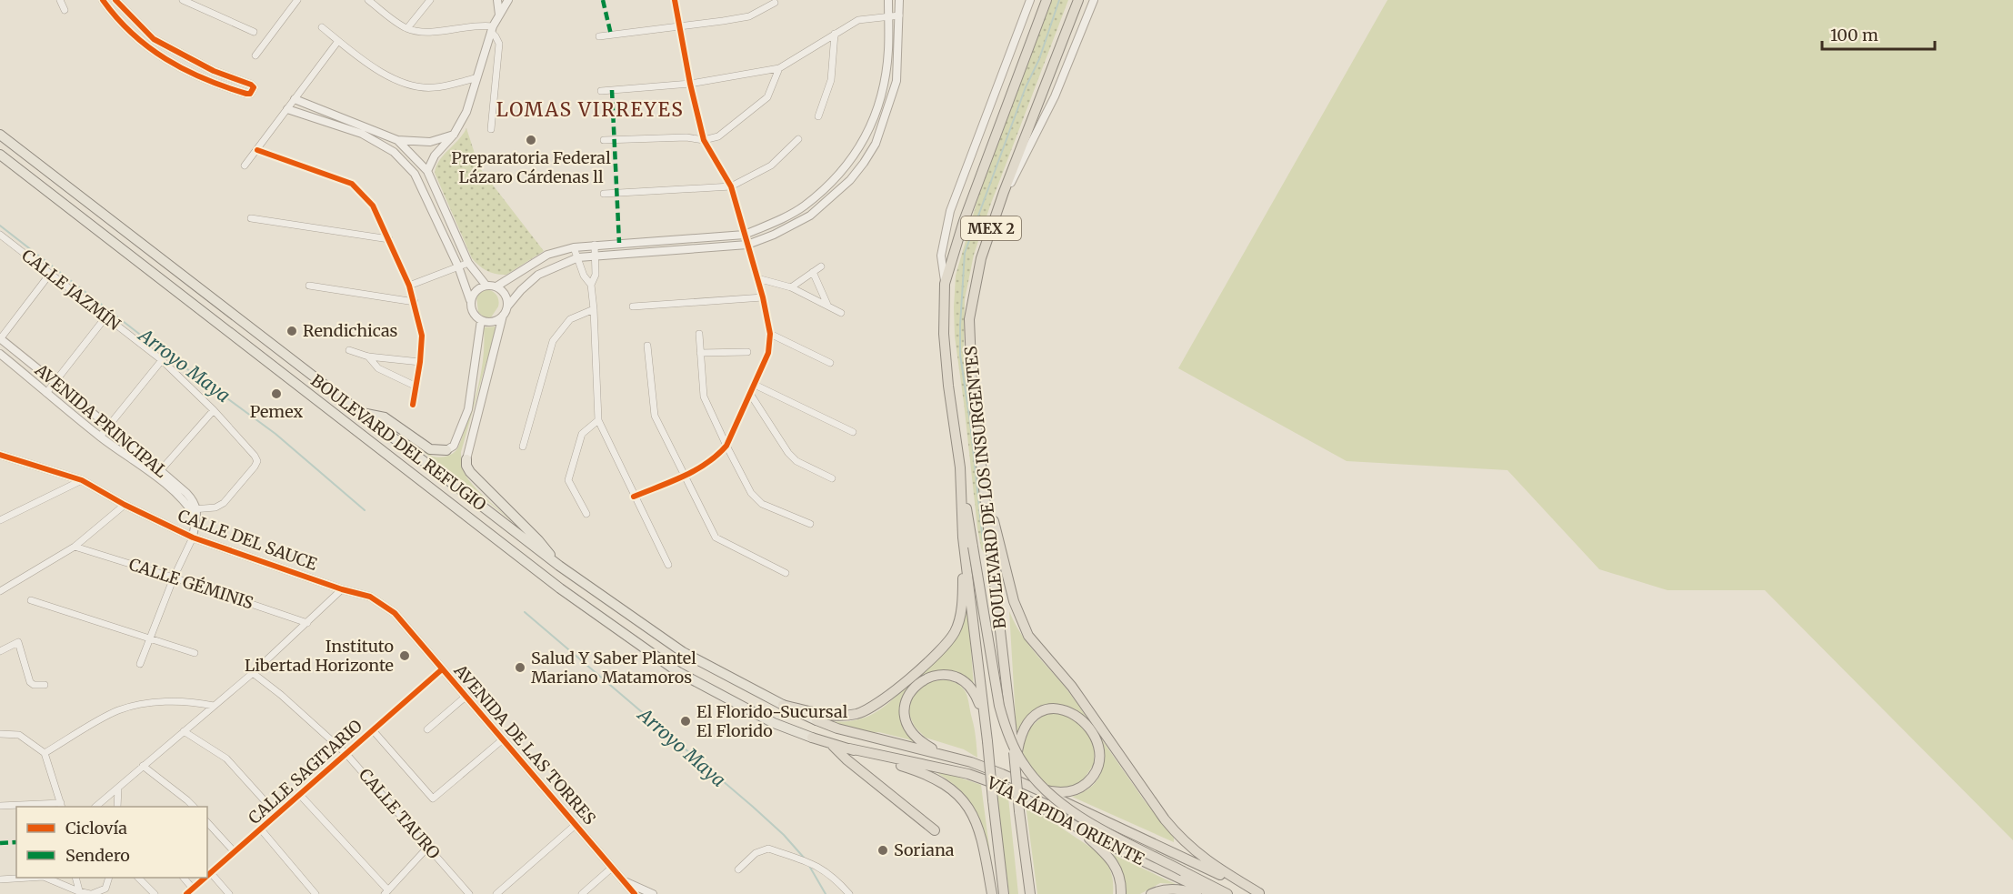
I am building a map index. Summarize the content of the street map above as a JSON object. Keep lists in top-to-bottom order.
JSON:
{
  "streets": {
    "highway": ["MEX 2", "BOULEVARD DE LOS INSURGENTES", "VÍA RÁPIDA ORIENTE"],
    "main road": ["BOULEVARD DEL REFUGIO"],
    "street": [
      "CALLE JAZMÍN",
      "AVENIDA PRINCIPAL",
      "CALLE DEL SAUCE",
      "CALLE GÉMINIS",
      "AVENIDA DE LAS TORRES",
      "CALLE SAGITARIO",
      "CALLE TAURO"
    ]
  },
  "crossings": [
    ["CALLE JAZMÍN", "AVENIDA PRINCIPAL"],
    ["CALLE DEL SAUCE", "AVENIDA DE LAS TORRES"],
    ["AVENIDA DE LAS TORRES", "CALLE SAGITARIO"],
    ["CALLE SAGITARIO", "CALLE TAURO"]
  ],
  "districts": ["LOMAS VIRREYES"],
  "water": ["Arroyo Maya"],
  "places": [
    "Preparatoria Federal Lázaro Cárdenas ll",
    "Rendichicas",
    "Pemex",
    "Instituto Libertad Horizonte",
    "Salud Y Saber Plantel Mariano Matamoros",
    "El Florido-Sucursal El Florido",
    "Soriana"
  ],
  "legend": ["Ciclovía", "Sendero"],
  "scale_bar": "100 m"
}
